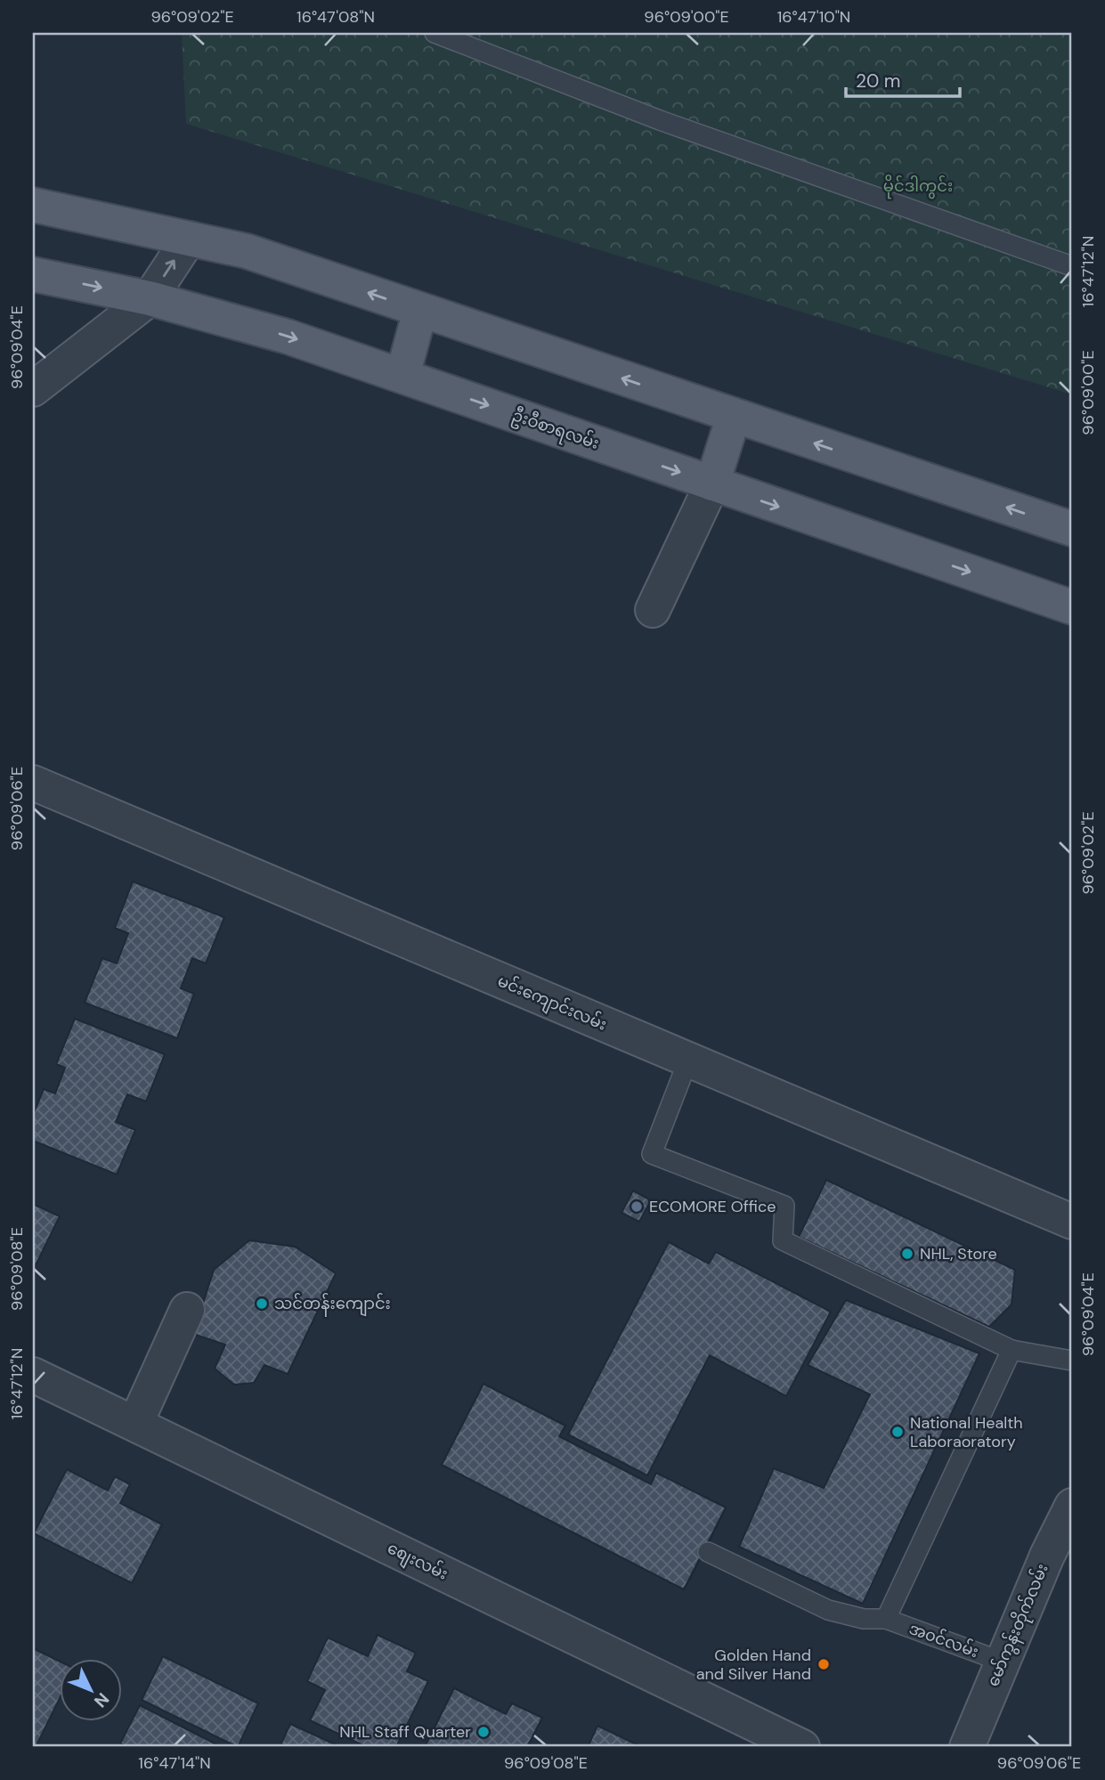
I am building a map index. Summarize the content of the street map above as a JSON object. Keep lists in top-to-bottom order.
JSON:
{
  "streets": {
    "main road": ["ဦးဝီစာရလမ်း"],
    "street": ["မင်းကျောင်းလမ်း", "စျေးလမ်း", "မော်ကွန်းတိုက်လမ်း"],
    "lane": ["အ၀င်လမ်း"]
  },
  "crossings": [
    ["မော်ကွန်းတိုက်လမ်း", "အ၀င်လမ်း"]
  ],
  "parks": ["မိုင်ဒါကွင်း"],
  "places": [
    "ECOMORE Office",
    "NHL, Store",
    "သင်တန်းကျောင်း",
    "National Health Laboraoratory",
    "Golden Hand and Silver Hand",
    "NHL Staff Quarter"
  ],
  "scale_bar": "20 m",
  "north": "bottom right",
  "coordinates": [
    "96°09'02\"E",
    "16°47'08\"N",
    "96°09'00\"E",
    "16°47'10\"N",
    "16°47'12\"N",
    "96°09'04\"E",
    "96°09'06\"E",
    "96°09'08\"E",
    "16°47'14\"N"
  ]
}
